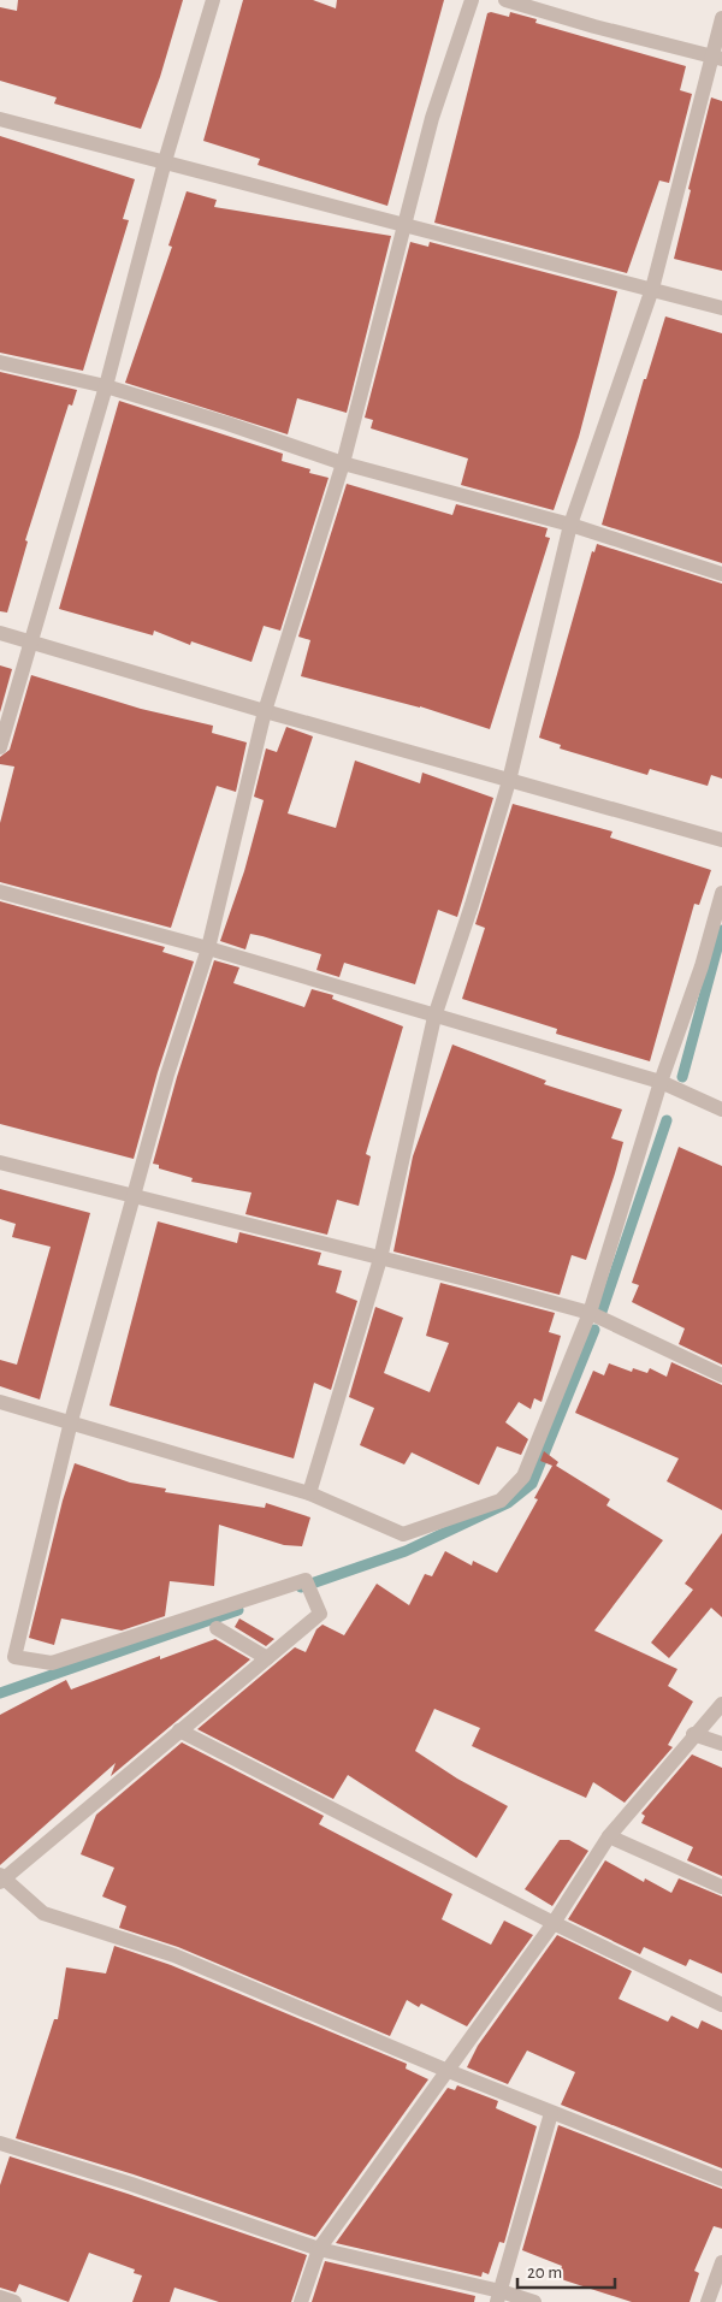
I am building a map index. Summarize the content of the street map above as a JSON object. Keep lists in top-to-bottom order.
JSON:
{
  "scale_bar": "20 m"
}
